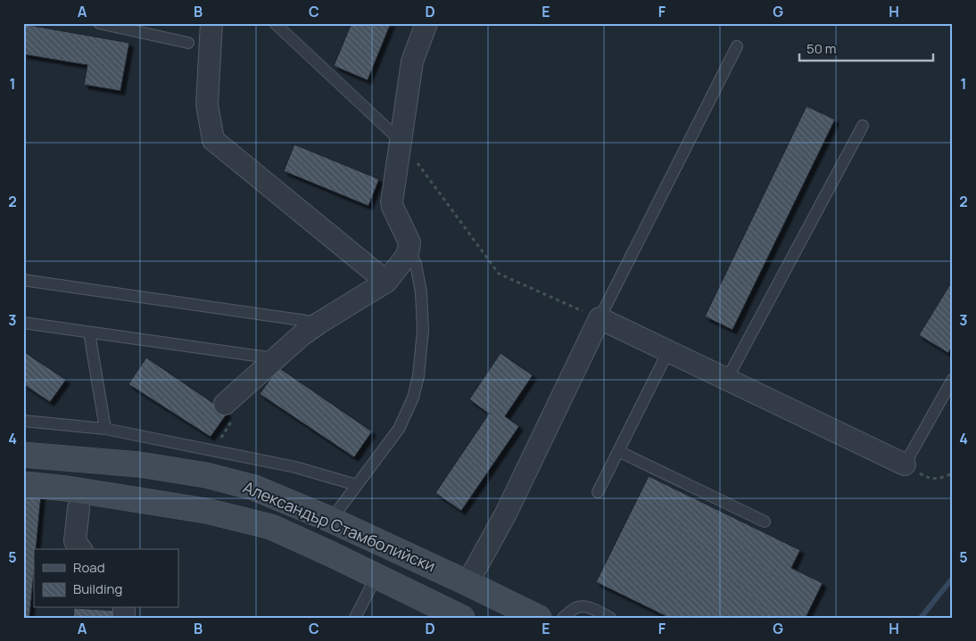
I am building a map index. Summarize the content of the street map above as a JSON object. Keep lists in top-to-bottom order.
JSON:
{
  "streets": {
    "main road": ["Александър Стамболийски"]
  },
  "legend": ["Road", "Building"],
  "scale_bar": "50 m",
  "grid": {
    "columns": [
      "A",
      "B",
      "C",
      "D",
      "E",
      "F",
      "G",
      "H"
    ],
    "rows": [
      "1",
      "2",
      "3",
      "4",
      "5"
    ]
  }
}
